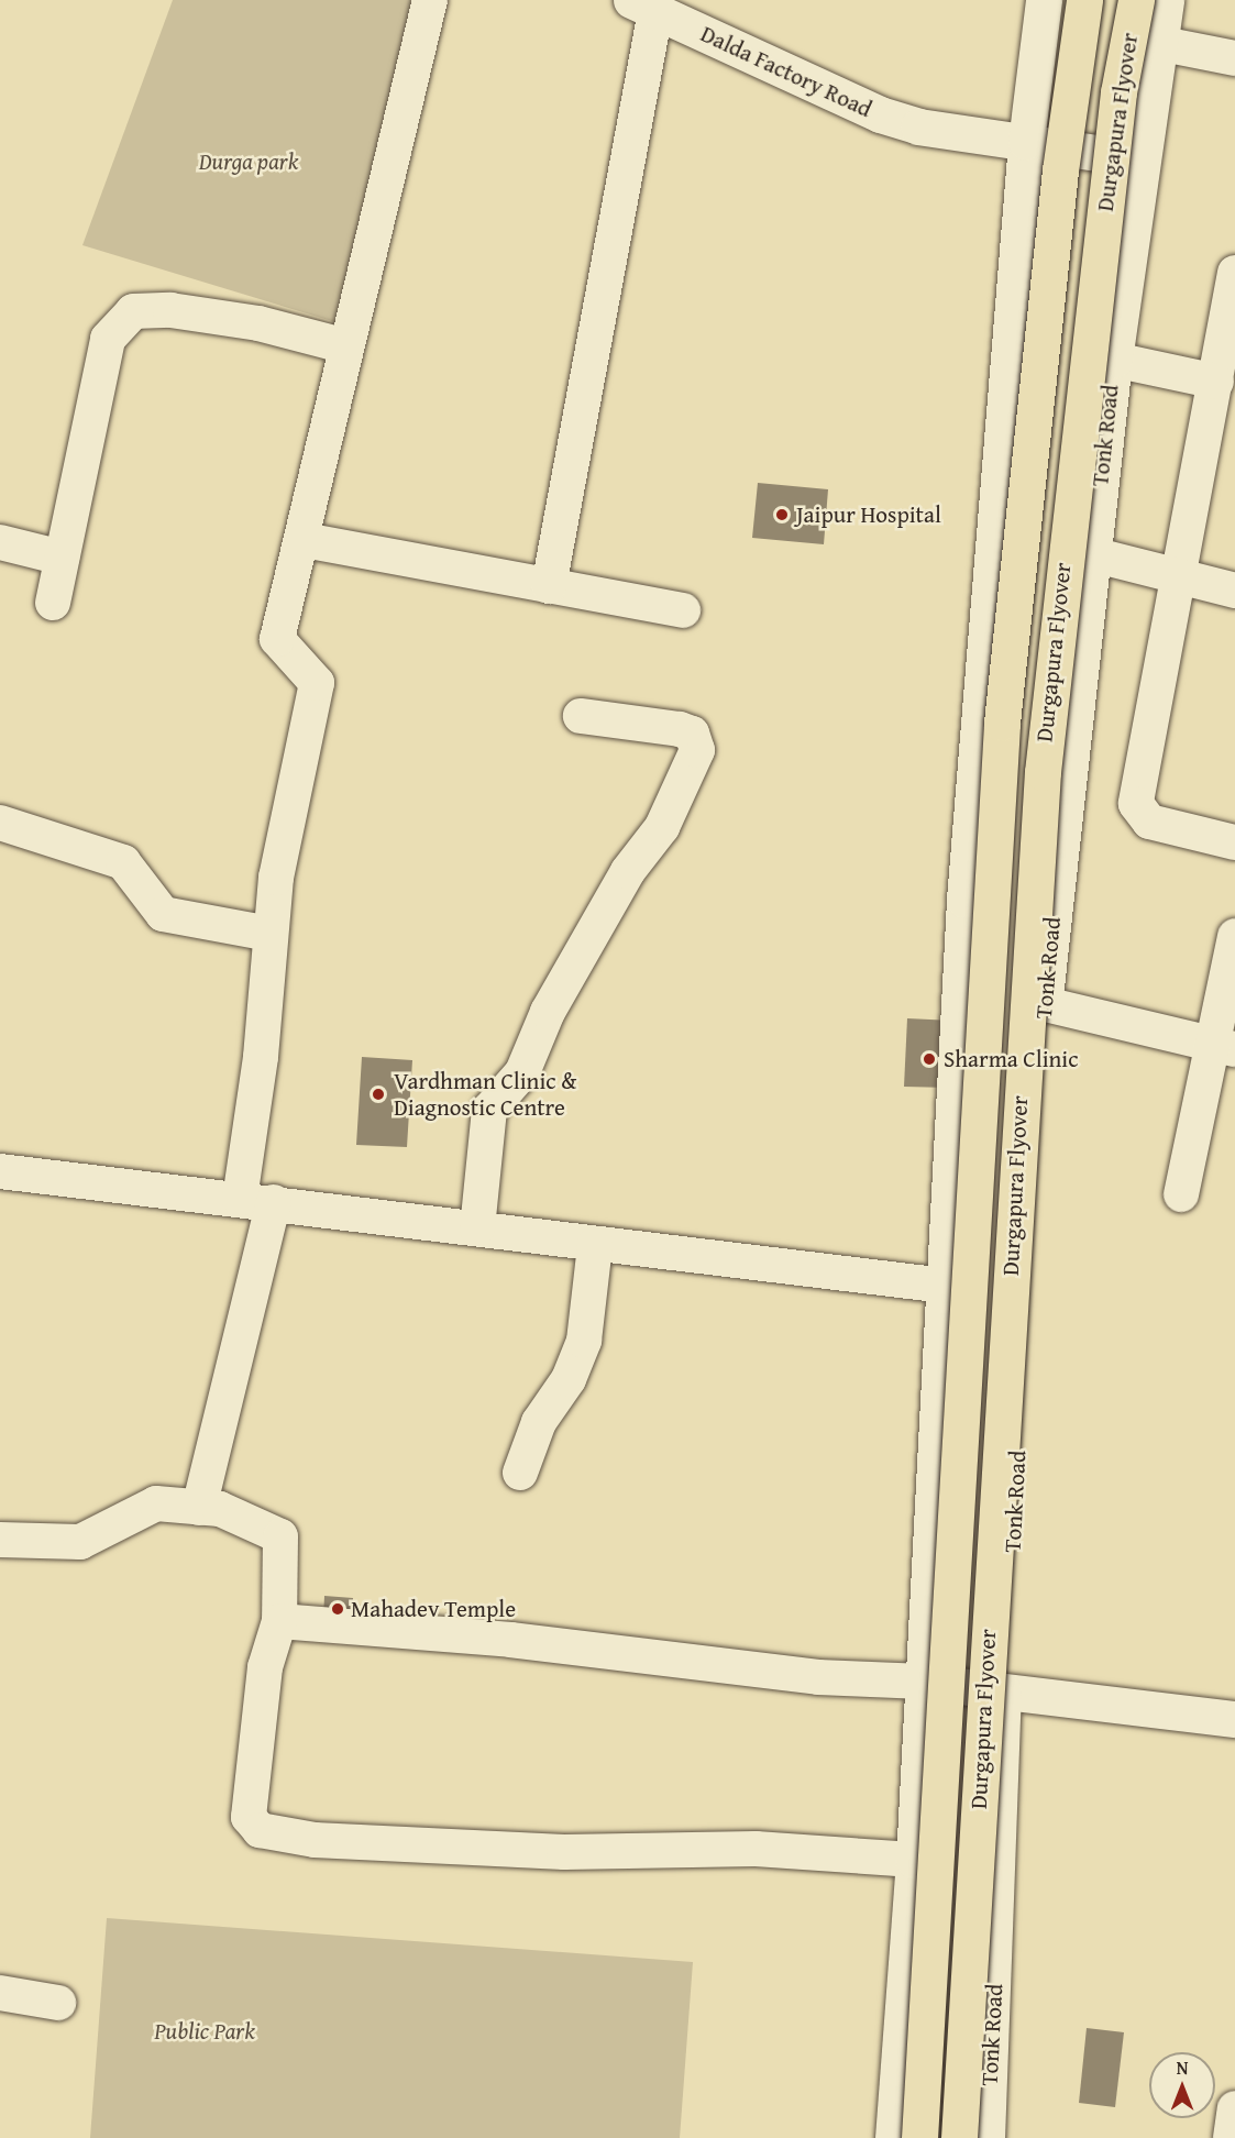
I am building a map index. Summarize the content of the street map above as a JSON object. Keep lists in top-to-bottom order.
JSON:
{
  "streets": {
    "main road": ["Durgapura Flyover"],
    "street": ["Dalda Factory Road", "Tonk Road"]
  },
  "crossings": [
    ["Dalda Factory Road", "Tonk Road"]
  ],
  "parks": ["Durga park", "Public Park"],
  "places": [
    "Jaipur Hospital",
    "Sharma Clinic",
    "Vardhman Clinic & Diagnostic Centre",
    "Mahadev Temple"
  ],
  "north": "top"
}
